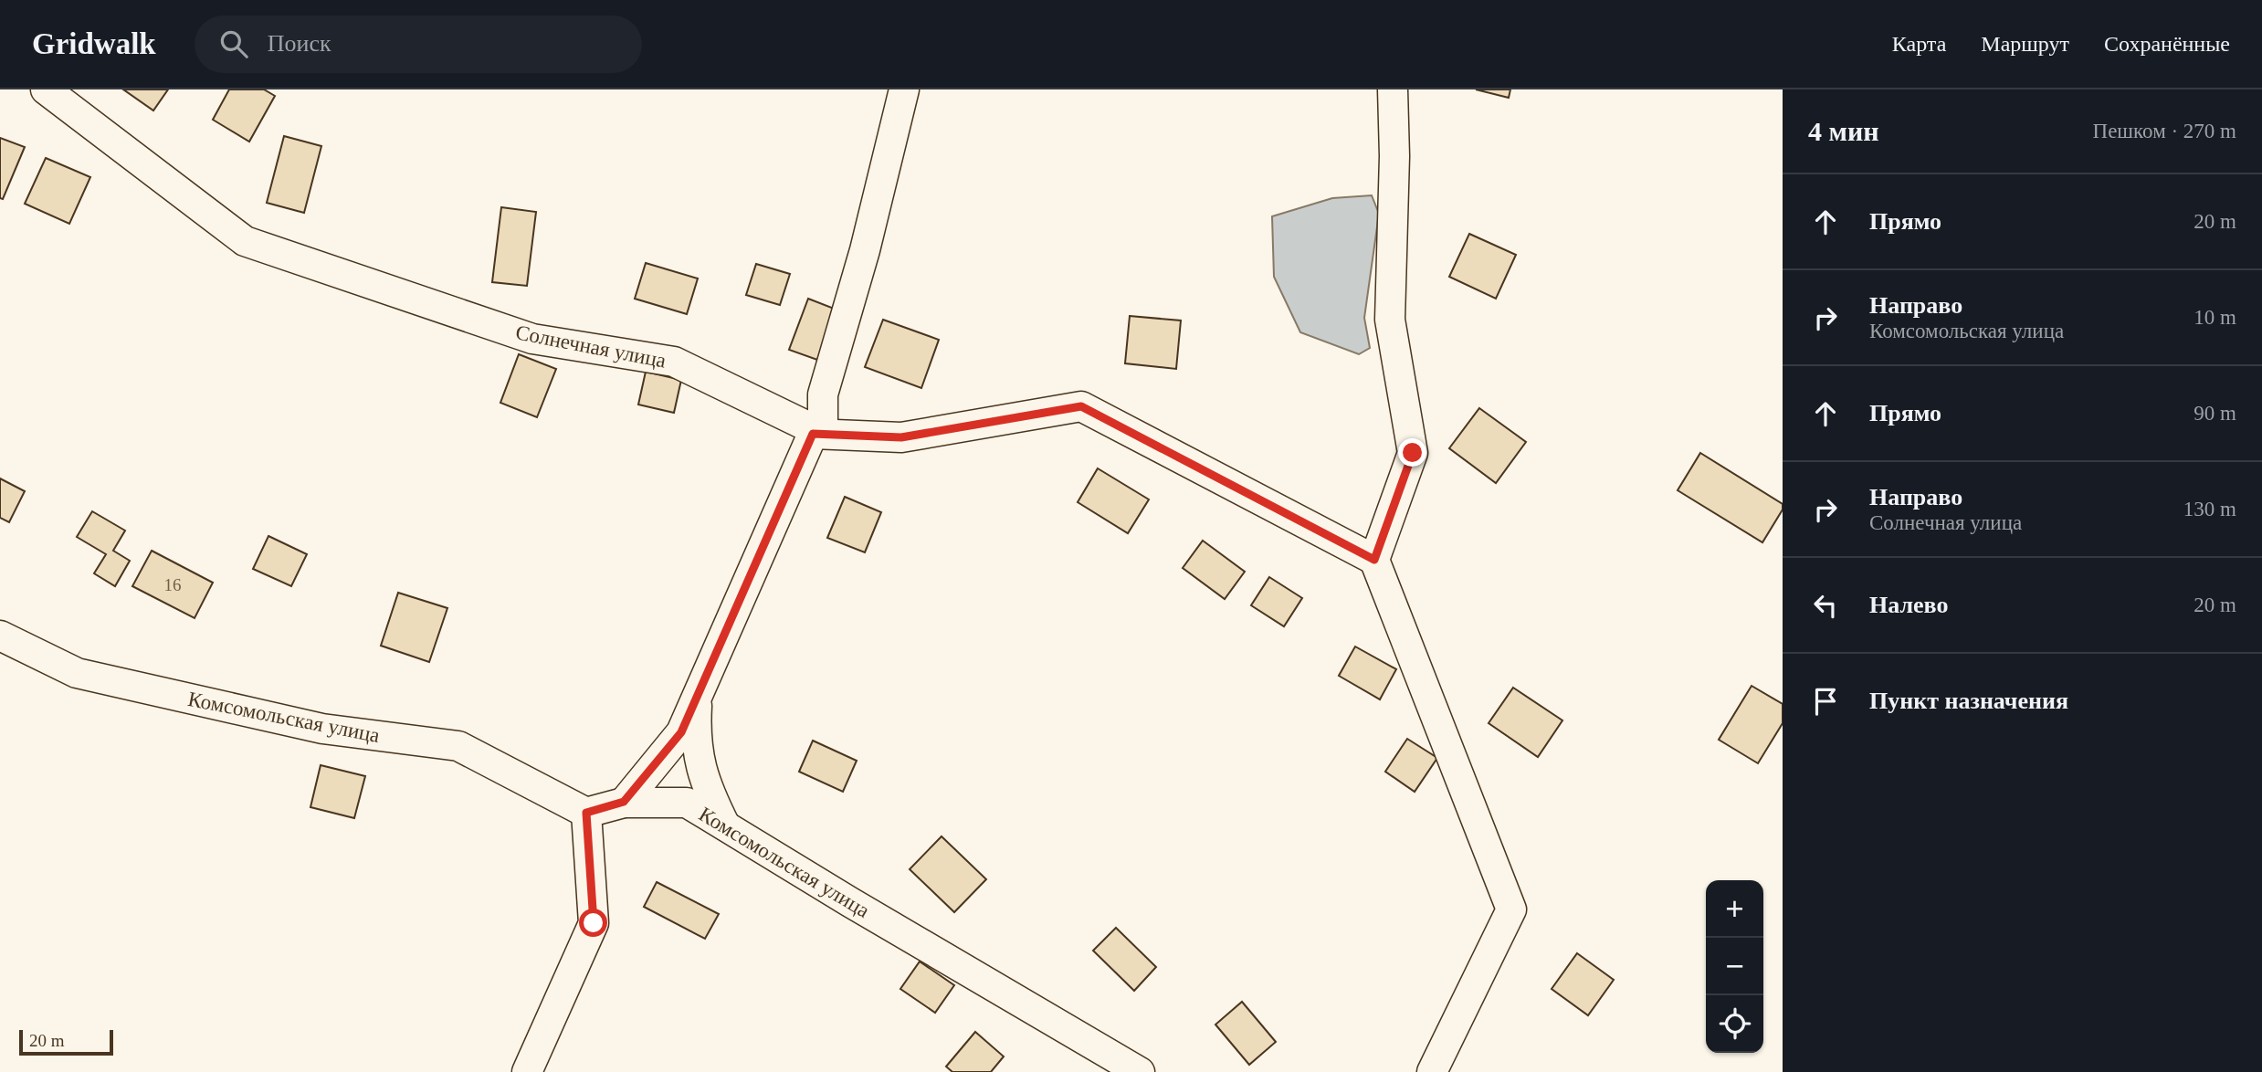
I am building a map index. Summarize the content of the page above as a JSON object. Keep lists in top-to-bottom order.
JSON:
{
  "streets": {
    "street": ["Солнечная улица", "Комсомольская улица"]
  },
  "house_numbers": ["16"],
  "scale_bar": "20 m",
  "page": {
    "header": "Gridwalk",
    "search": "Поиск",
    "nav": ["Карта", "Маршрут", "Сохранённые"],
    "heading": ["4 мин", "Пешком · 270 m"],
    "list": [
      ["Прямо", "20 m"],
      ["Направо", "Комсомольская улица", "10 m"],
      ["Прямо", "90 m"],
      ["Направо", "Солнечная улица", "130 m"],
      ["Налево", "20 m"],
      "Пункт назначения"
    ],
    "map_buttons": ["+", "−"],
    "scale": "20 m"
  }
}
